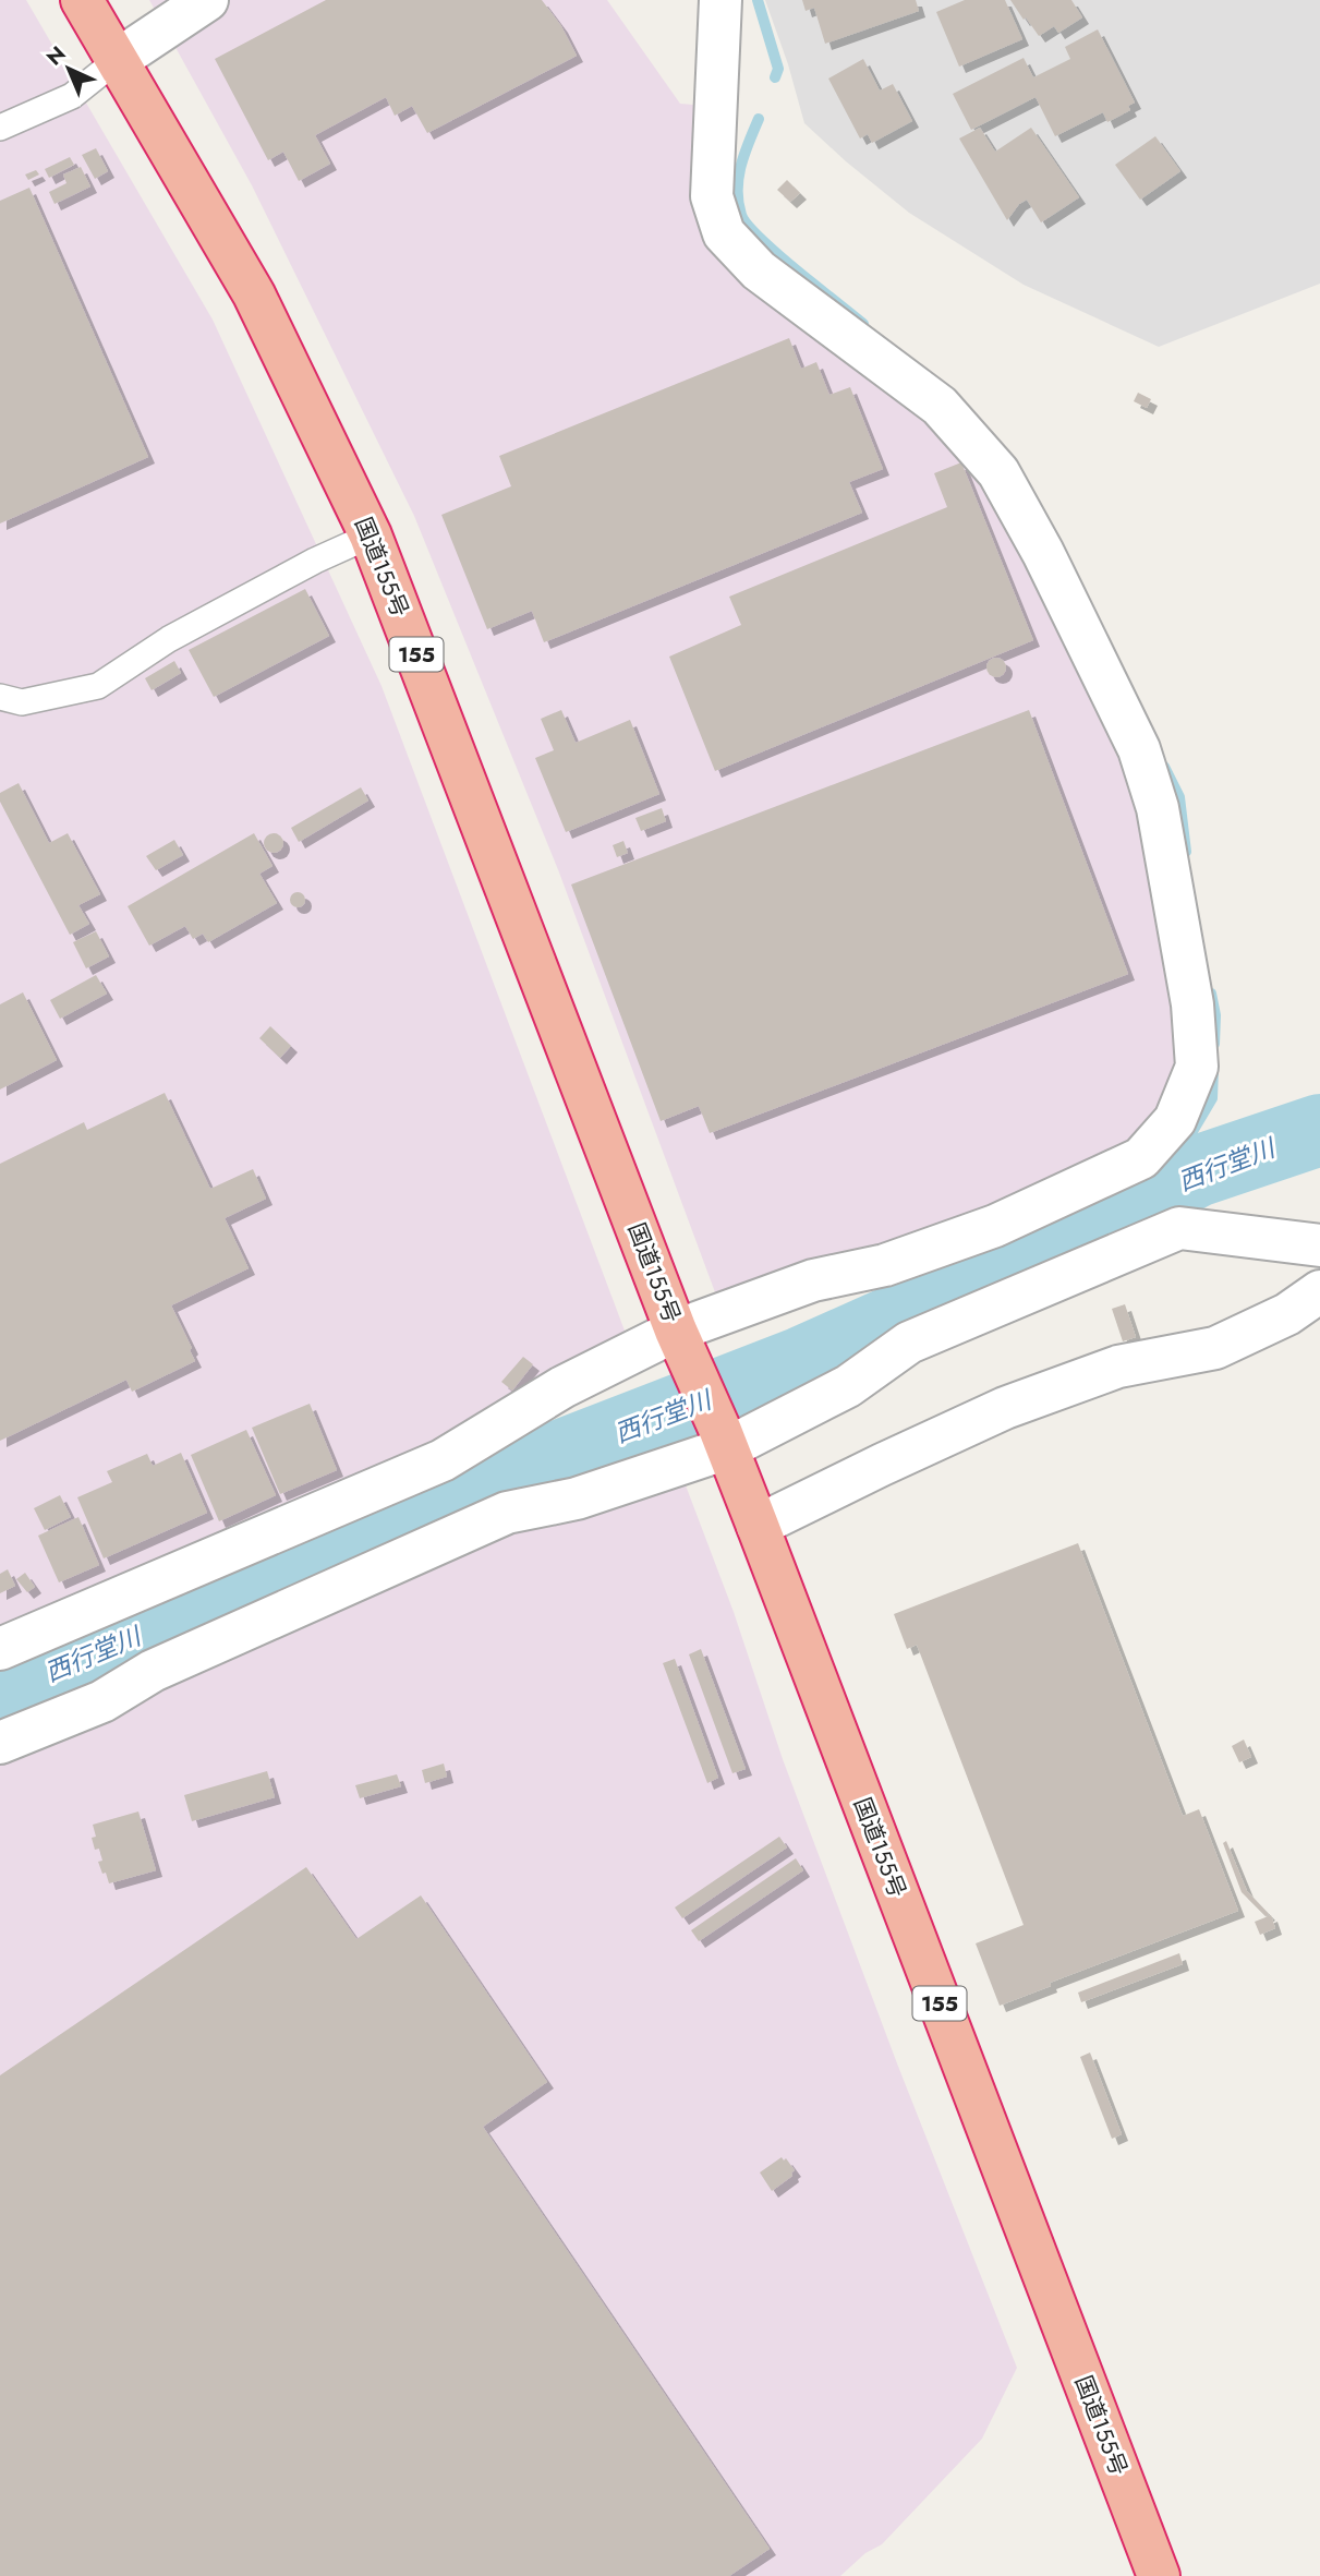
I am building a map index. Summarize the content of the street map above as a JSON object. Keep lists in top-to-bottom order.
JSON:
{
  "streets": {
    "highway": ["国道155号", "155"]
  },
  "water": ["西行堂川"],
  "north": "top left"
}
